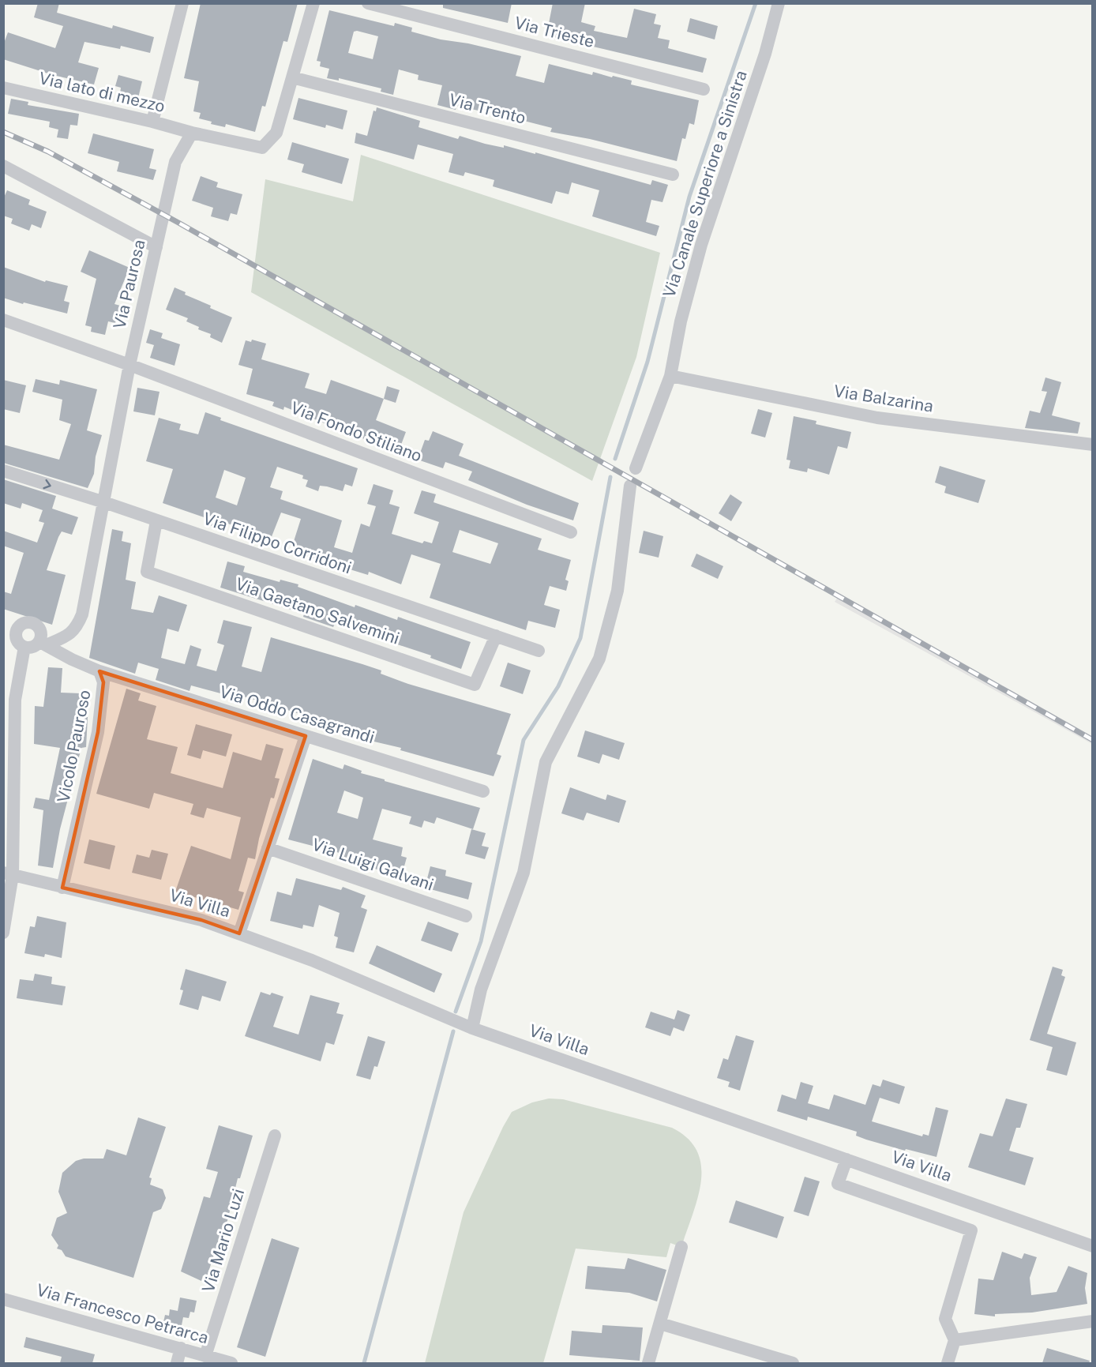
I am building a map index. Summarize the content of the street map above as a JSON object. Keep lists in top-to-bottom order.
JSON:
{
  "streets": {
    "street": [
      "Via Trieste",
      "Via lato di mezzo",
      "Via Trento",
      "Via Canale Superiore a Sinistra",
      "Via Paurosa",
      "Via Balzarina",
      "Via Fondo Stiliano",
      "Via Filippo Corridoni",
      "Via Gaetano Salvemini",
      "Via Oddo Casagrandi",
      "Vicolo Pauroso",
      "Via Luigi Galvani",
      "Via Villa",
      "Via Mario Luzi",
      "Via Francesco Petrarca"
    ]
  },
  "crossings": [
    ["Via lato di mezzo", "Via Paurosa"],
    ["Via Canale Superiore a Sinistra", "Via Balzarina"],
    ["Via Paurosa", "Via Fondo Stiliano"],
    ["Via Paurosa", "Via Filippo Corridoni"],
    ["Via Paurosa", "Vicolo Pauroso"],
    ["Via Filippo Corridoni", "Via Gaetano Salvemini"],
    ["Via Oddo Casagrandi", "Vicolo Pauroso"],
    ["Vicolo Pauroso", "Via Villa"],
    ["Via Mario Luzi", "Via Francesco Petrarca"]
  ]
}
